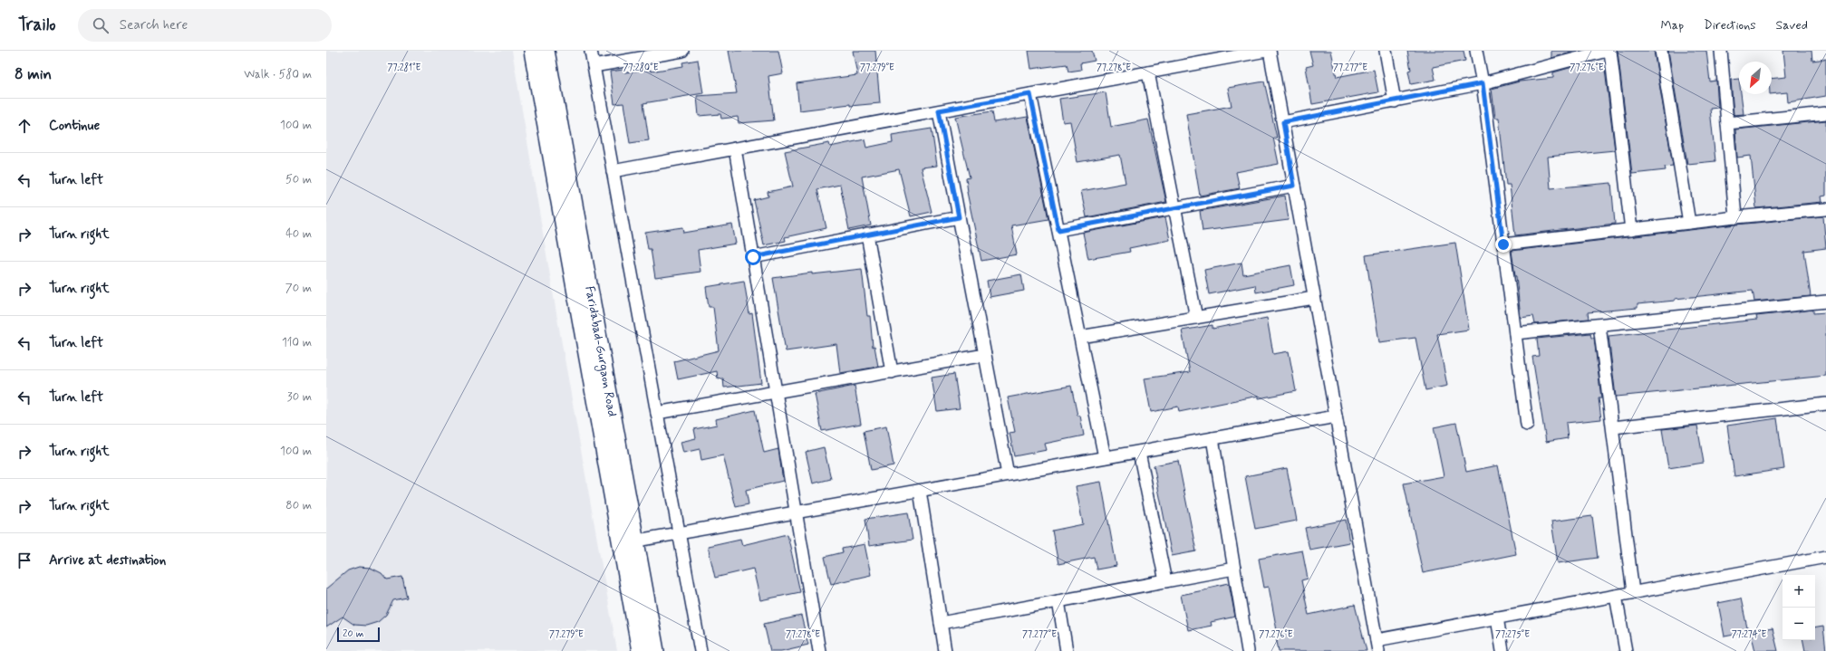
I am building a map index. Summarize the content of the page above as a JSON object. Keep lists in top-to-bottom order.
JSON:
{
  "streets": {
    "main road": ["Faridabad-Gurgaon Road"]
  },
  "scale_bar": "20 m",
  "north": "bottom left",
  "page": {
    "header": "Trailo",
    "search": "Search here",
    "nav": ["Map", "Directions", "Saved"],
    "heading": ["8 min", "Walk · 580 m"],
    "list": [
      ["Continue", "100 m"],
      ["Turn left", "50 m"],
      ["Turn right", "40 m"],
      ["Turn right", "70 m"],
      ["Turn left", "110 m"],
      ["Turn left", "30 m"],
      ["Turn right", "100 m"],
      ["Turn right", "80 m"],
      "Arrive at destination"
    ],
    "map_buttons": ["+", "−"],
    "scale": "20 m"
  },
  "coordinates": [
    "77.281°E",
    "77.280°E",
    "77.279°E",
    "77.278°E",
    "77.277°E",
    "77.276°E",
    "77.275°E",
    "77.274°E"
  ]
}
